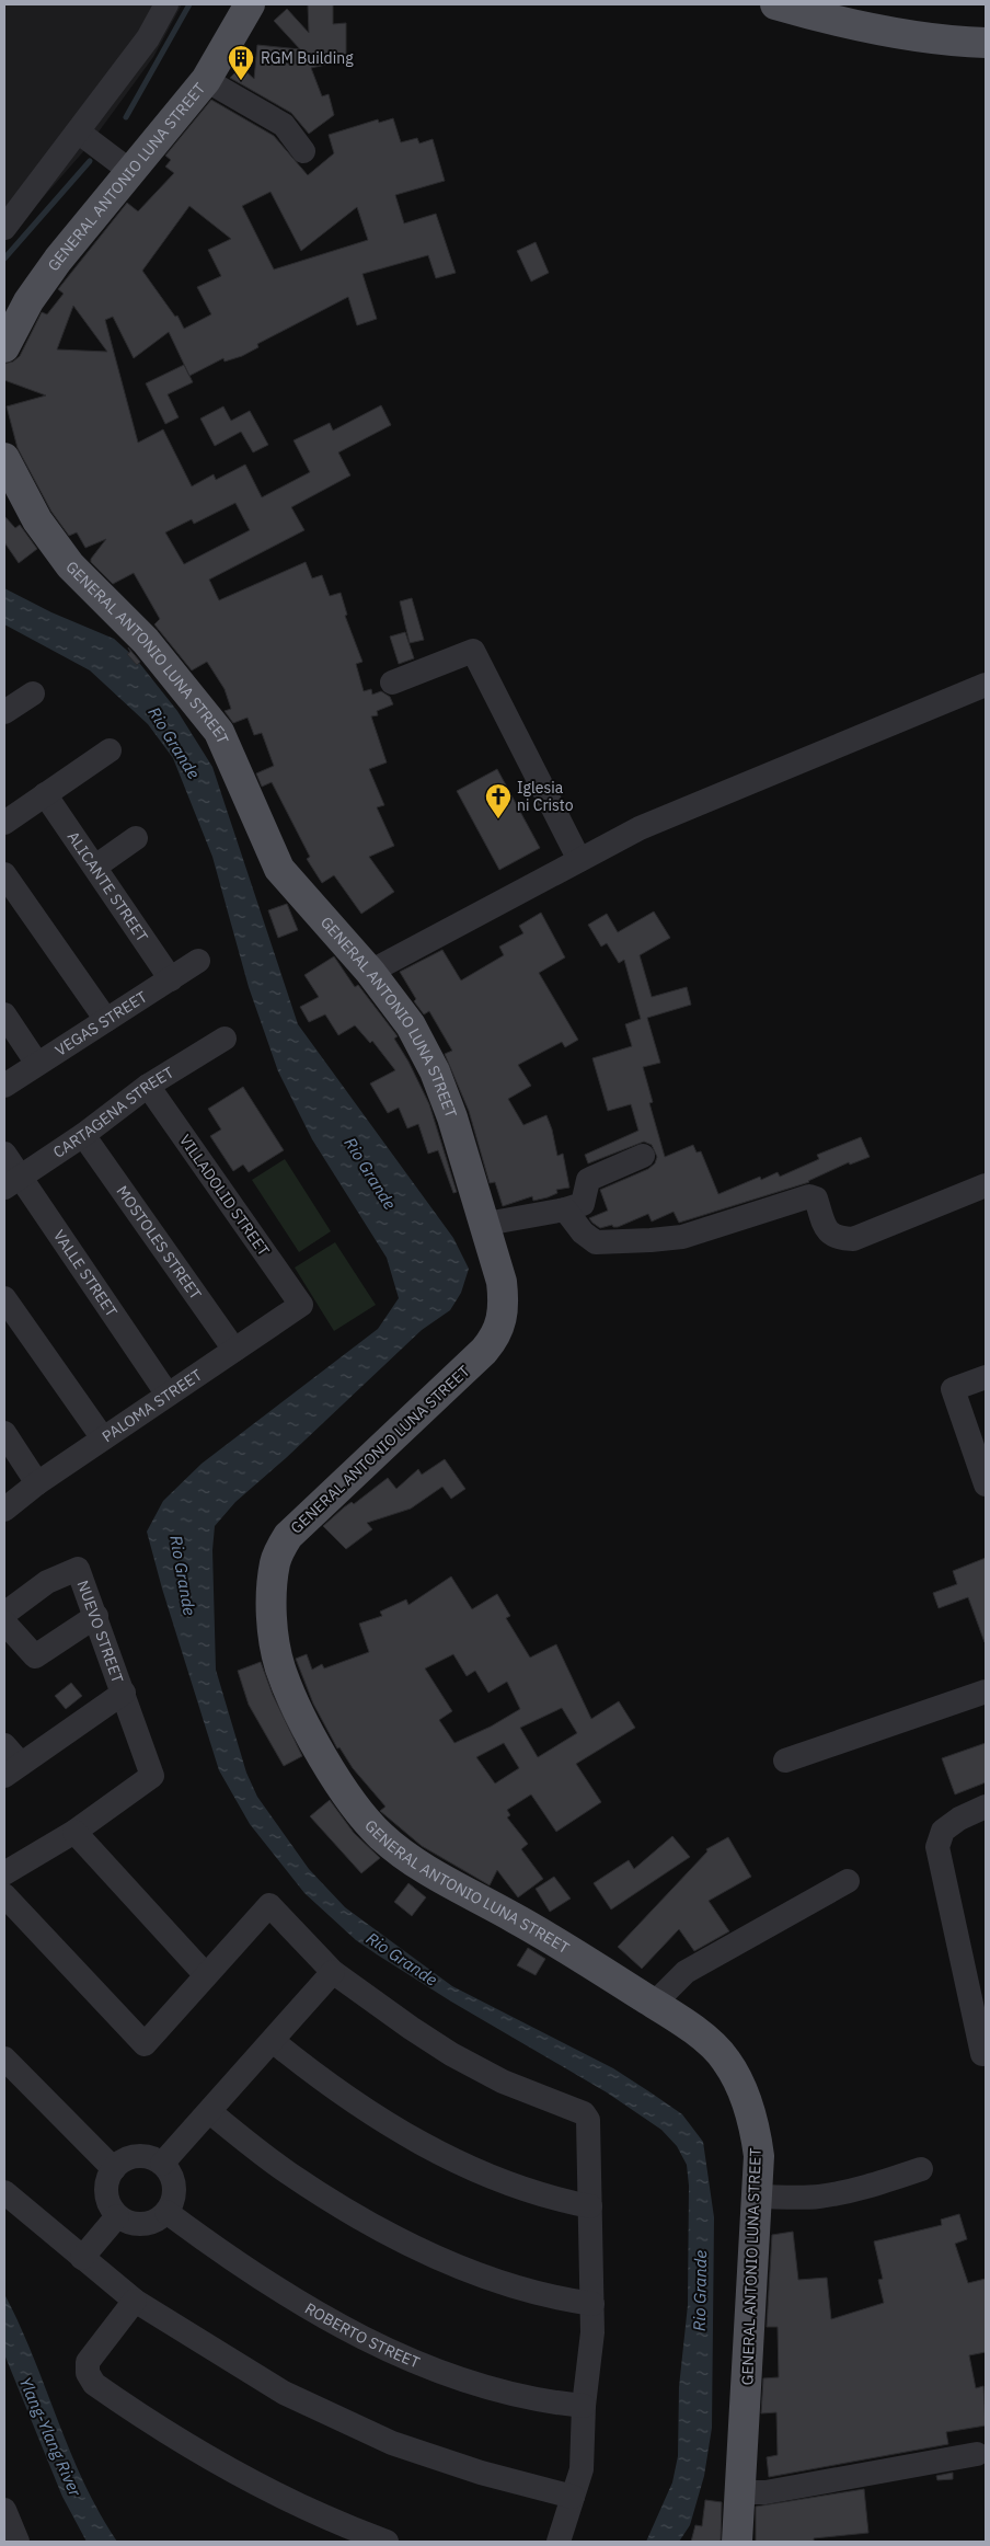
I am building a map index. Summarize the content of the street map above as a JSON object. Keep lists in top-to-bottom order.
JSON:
{
  "streets": {
    "main road": ["GENERAL ANTONIO LUNA STREET"],
    "street": [
      "ALICANTE STREET",
      "VEGAS STREET",
      "CARTAGENA STREET",
      "VILLADOLID STREET",
      "MOSTOLES STREET",
      "VALLE STREET",
      "PALOMA STREET",
      "NUEVO STREET",
      "ROBERTO STREET"
    ]
  },
  "crossings": [
    ["ALICANTE STREET", "VEGAS STREET"],
    ["CARTAGENA STREET", "VILLADOLID STREET"],
    ["CARTAGENA STREET", "MOSTOLES STREET"],
    ["CARTAGENA STREET", "VALLE STREET"],
    ["VILLADOLID STREET", "PALOMA STREET"],
    ["MOSTOLES STREET", "PALOMA STREET"],
    ["VALLE STREET", "PALOMA STREET"]
  ],
  "water": ["Rio Grande", "Ylang-Ylang River"],
  "places": {
    "building": ["RGM Building"],
    "church": ["Iglesia ni Cristo"]
  }
}
